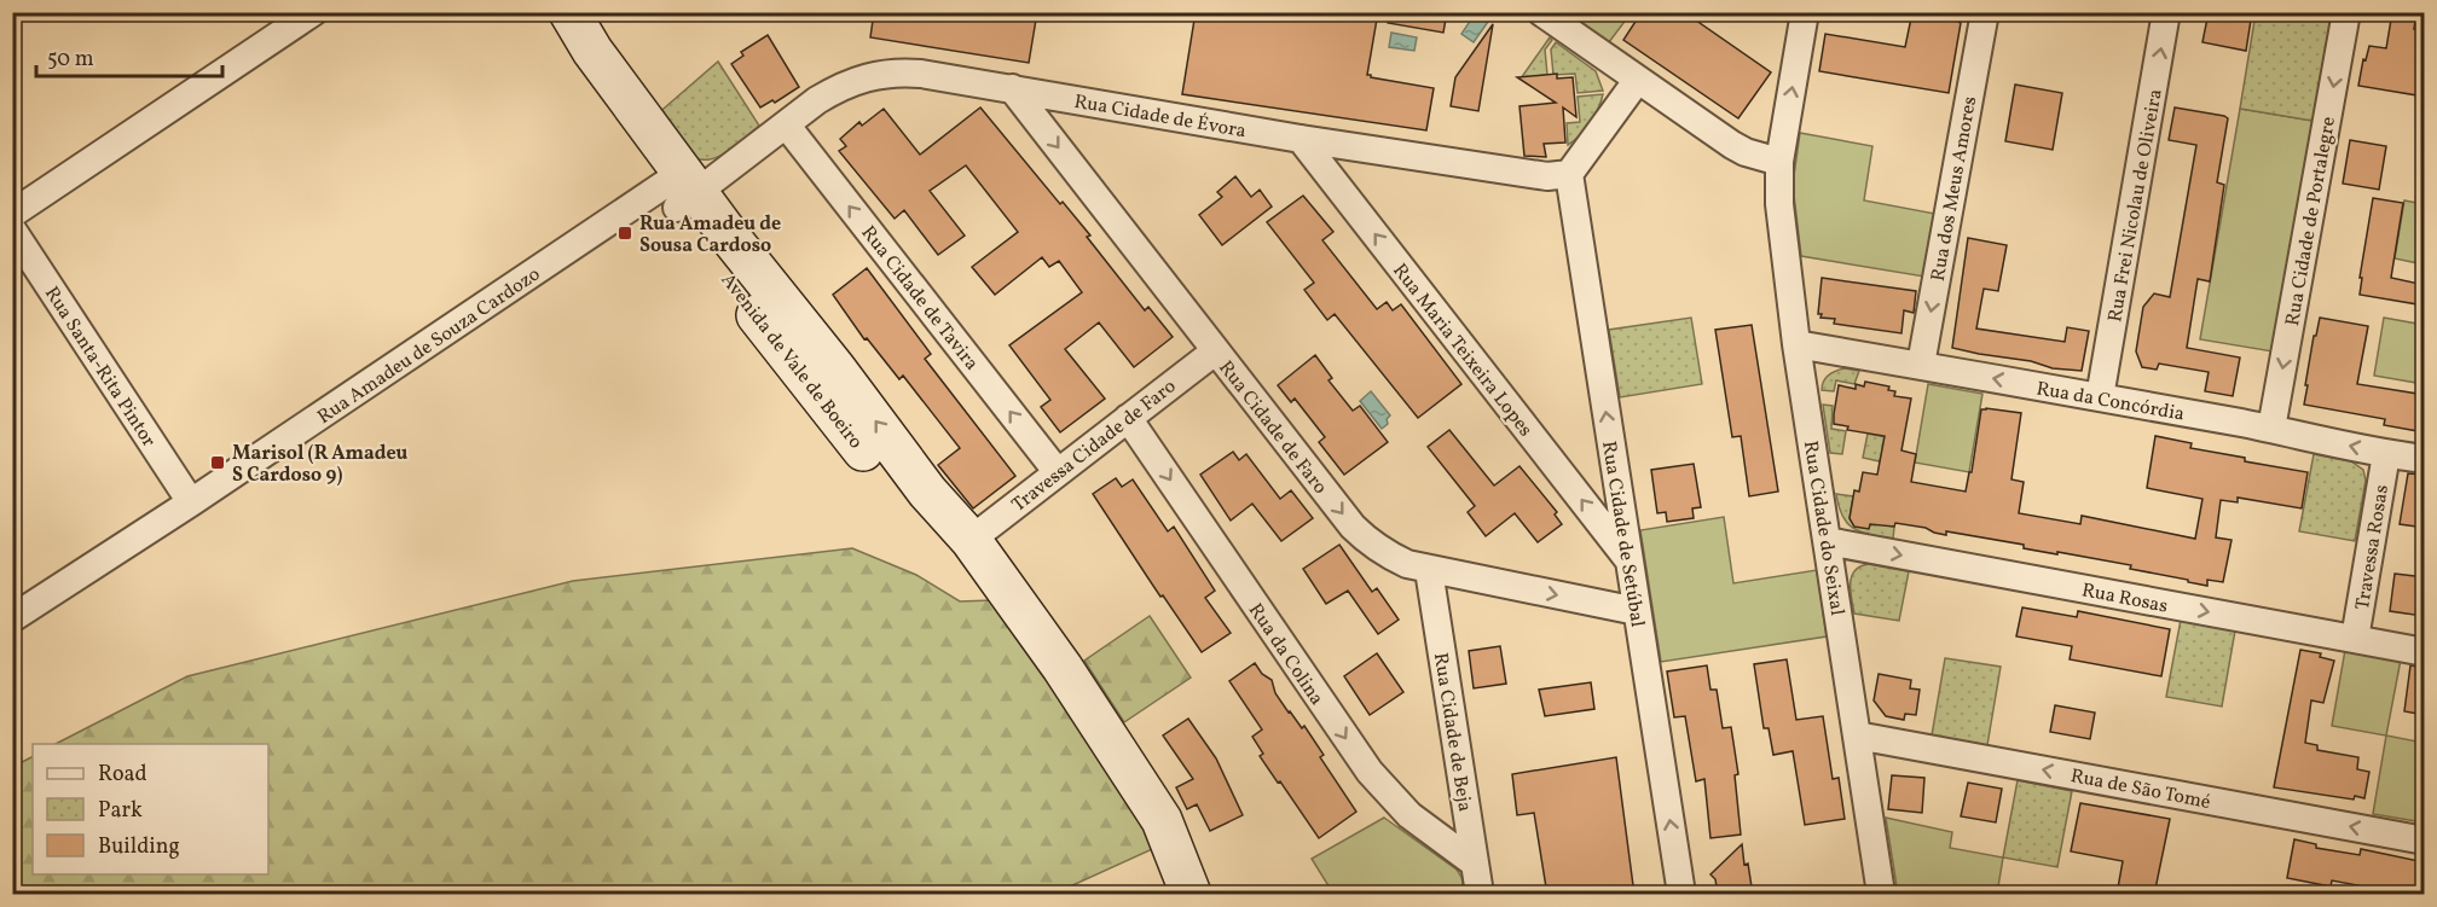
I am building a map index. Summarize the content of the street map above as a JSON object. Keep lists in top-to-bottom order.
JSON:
{
  "streets": {
    "street": [
      "Rua Cidade de Évora",
      "Rua dos Meus Amores",
      "Rua Frei Nicolau de Oliveira",
      "Rua Cidade de Portalegre",
      "Rua Cidade de Tavira",
      "Rua Amadeu de Souza Cardozo",
      "Rua Maria Teixeira Lopes",
      "Avenida de Vale de Boeiro",
      "Rua Santa-Rita Pintor",
      "Rua da Concórdia",
      "Rua Cidade de Faro",
      "Travessa Cidade de Faro",
      "Rua Cidade do Seixal",
      "Rua Cidade de Setúbal",
      "Travessa Rosas",
      "Rua Rosas",
      "Rua da Colina",
      "Rua Cidade de Beja",
      "Rua de São Tomé"
    ]
  },
  "crossings": [
    ["Rua Cidade de Évora", "Rua Cidade de Tavira"],
    ["Rua Cidade de Évora", "Rua Amadeu de Souza Cardozo"],
    ["Rua Cidade de Évora", "Rua Maria Teixeira Lopes"],
    ["Rua Cidade de Évora", "Avenida de Vale de Boeiro"],
    ["Rua Cidade de Évora", "Rua Cidade de Faro"],
    ["Rua Cidade de Évora", "Rua Cidade de Setúbal"],
    ["Rua dos Meus Amores", "Rua da Concórdia"],
    ["Rua Frei Nicolau de Oliveira", "Rua da Concórdia"],
    ["Rua Cidade de Portalegre", "Rua da Concórdia"],
    ["Rua Cidade de Tavira", "Travessa Cidade de Faro"],
    ["Rua Amadeu de Souza Cardozo", "Avenida de Vale de Boeiro"],
    ["Rua Amadeu de Souza Cardozo", "Rua Santa-Rita Pintor"],
    ["Rua Maria Teixeira Lopes", "Rua Cidade de Setúbal"],
    ["Avenida de Vale de Boeiro", "Travessa Cidade de Faro"],
    ["Rua da Concórdia", "Rua Cidade do Seixal"],
    ["Rua da Concórdia", "Travessa Rosas"],
    ["Rua Cidade de Faro", "Travessa Cidade de Faro"],
    ["Rua Cidade de Faro", "Rua Cidade de Setúbal"],
    ["Rua Cidade de Faro", "Rua Cidade de Beja"],
    ["Travessa Cidade de Faro", "Rua da Colina"],
    ["Rua Cidade do Seixal", "Rua Rosas"],
    ["Rua Cidade do Seixal", "Rua de São Tomé"],
    ["Travessa Rosas", "Rua Rosas"],
    ["Rua da Colina", "Rua Cidade de Beja"]
  ],
  "one_way": [
    "Rua dos Meus Amores",
    "Rua Frei Nicolau de Oliveira",
    "Rua Cidade de Portalegre",
    "Rua Cidade de Tavira",
    "Rua Maria Teixeira Lopes",
    "Rua da Concórdia",
    "Rua Cidade de Faro",
    "Rua Cidade de Setúbal",
    "Rua Rosas",
    "Rua da Colina",
    "Rua de São Tomé"
  ],
  "places": {
    "transit": ["Rua Amadeu de Sousa Cardoso", "Marisol (R Amadeu S Cardoso 9)"]
  },
  "legend": ["Road", "Park", "Building"],
  "scale_bar": "50 m"
}
